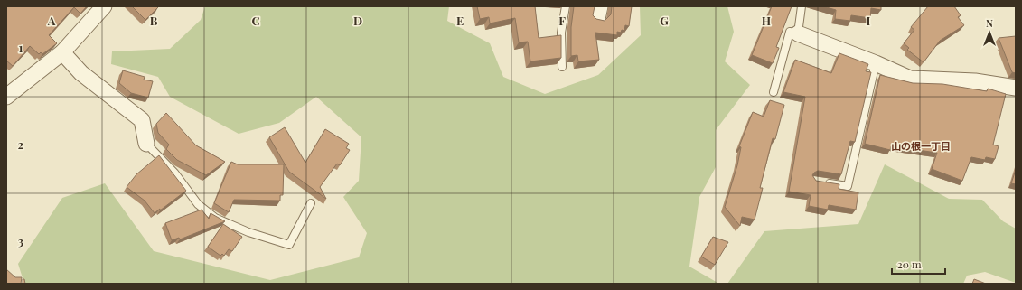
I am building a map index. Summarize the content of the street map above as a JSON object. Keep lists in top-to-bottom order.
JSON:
{
  "districts": ["山の根一丁目"],
  "scale_bar": "20 m",
  "north": "top",
  "grid": {
    "columns": [
      "A",
      "B",
      "C",
      "D",
      "E",
      "F",
      "G",
      "H",
      "I"
    ],
    "rows": ["1", "2", "3"]
  }
}
